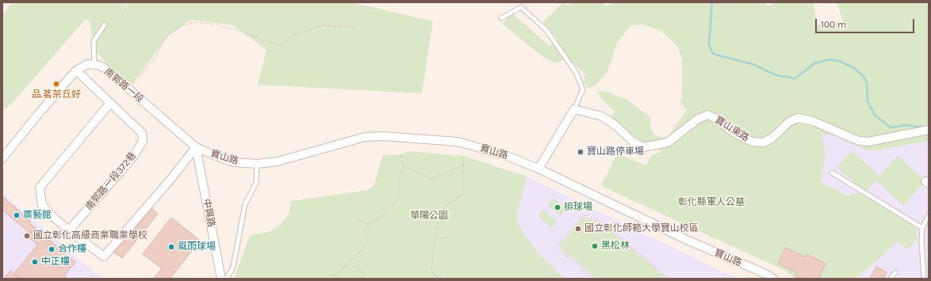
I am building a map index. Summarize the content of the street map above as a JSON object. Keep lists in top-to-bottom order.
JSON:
{
  "streets": {
    "street": [
      "南郭路一段",
      "寶山東路",
      "寶山路",
      "南郭路一段372巷",
      "中興路"
    ]
  },
  "crossings": [
    ["南郭路一段", "寶山路"],
    ["南郭路一段", "南郭路一段372巷"],
    ["南郭路一段", "中興路"],
    ["寶山路", "中興路"]
  ],
  "parks": ["彰化縣軍人公墓", "華陽公園"],
  "places": [
    "品.茗茶丘好",
    "寶山路停車場",
    "排球場",
    "廣藝館",
    "國立彰化師範大學寶山校區",
    "國立彰化高級商業職業學校",
    "黑松林",
    "風雨球場",
    "合作樓",
    "中正樓"
  ],
  "scale_bar": "100 m"
}
